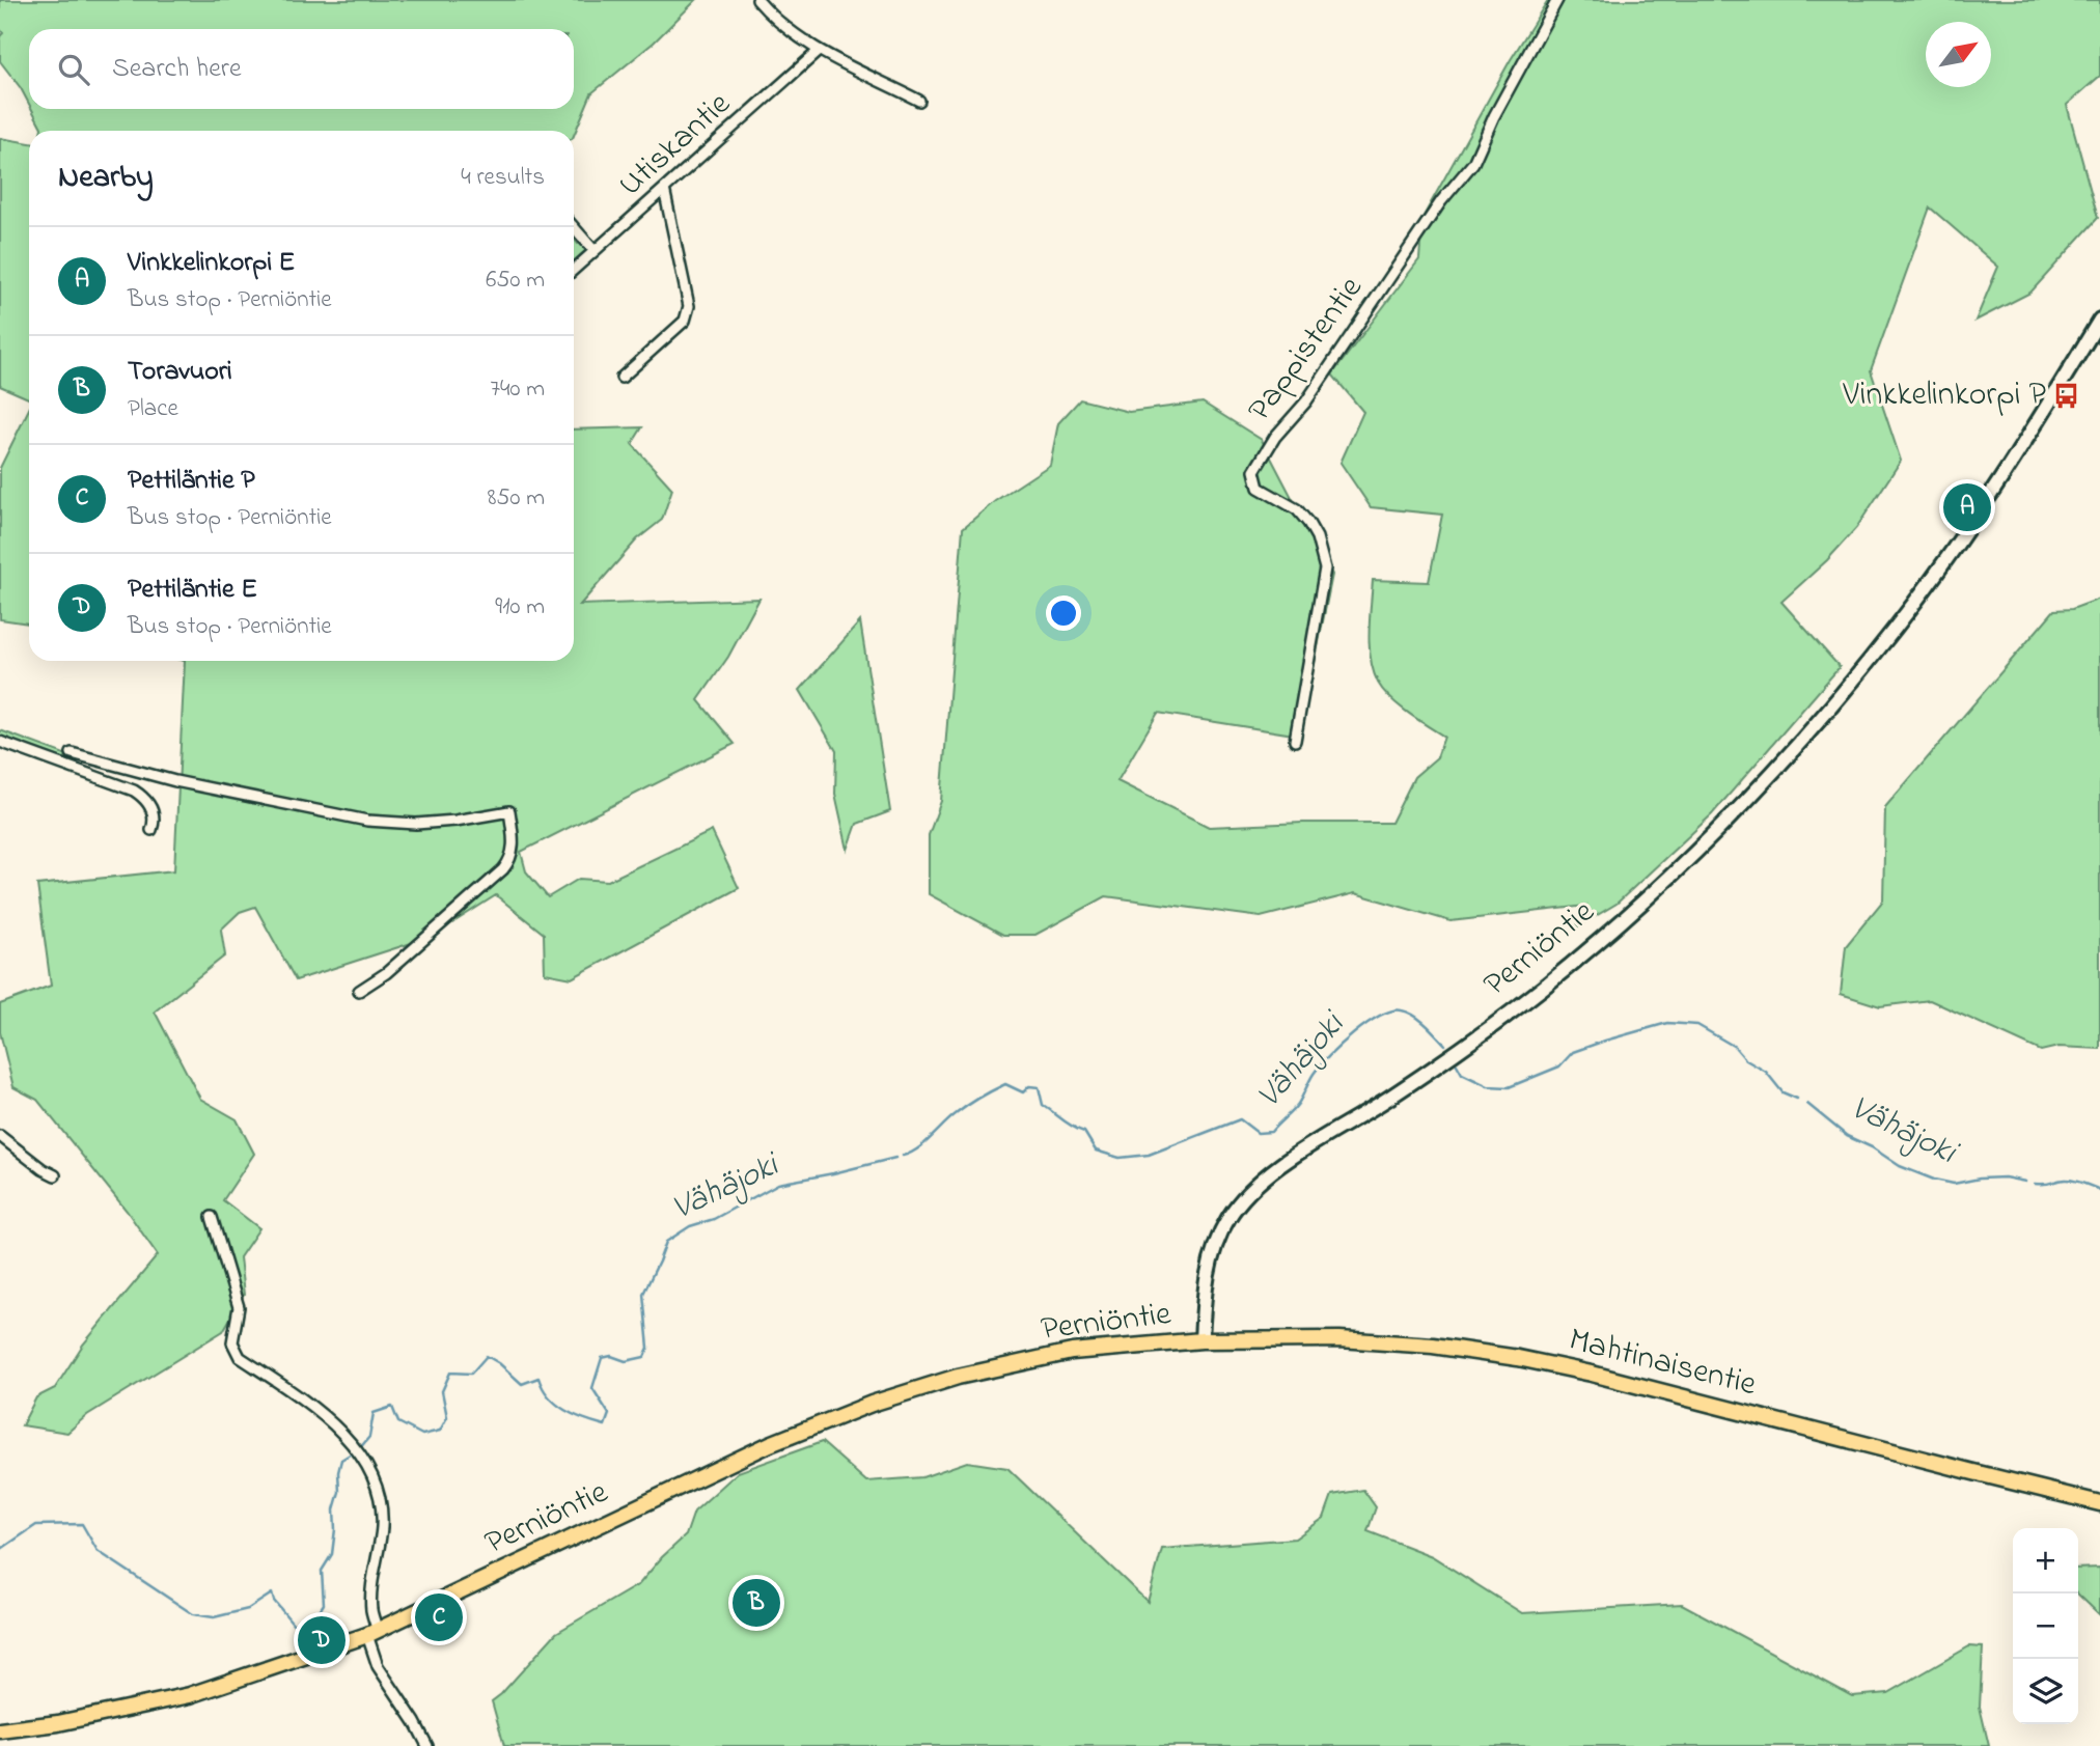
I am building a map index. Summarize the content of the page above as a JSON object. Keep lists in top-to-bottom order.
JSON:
{
  "streets": {
    "main road": ["Perniöntie", "Mahtinaisentie"],
    "street": ["Utiskantie", "Pappistentie"]
  },
  "crossings": [
    ["Perniöntie", "Mahtinaisentie"]
  ],
  "water": ["Vähäjoki"],
  "places": {
    "bus stop": ["Vinkkelinkorpi P"]
  },
  "north": "top right",
  "page": {
    "search": "Search here",
    "heading": ["Nearby", "4 results"],
    "list": [
      {
        "mark": "A",
        "name": "Vinkkelinkorpi E",
        "note": "Bus stop · Perniöntie",
        "value": "650 m"
      },
      {
        "mark": "B",
        "name": "Toravuori",
        "note": "Place",
        "value": "740 m"
      },
      {
        "mark": "C",
        "name": "Pettiläntie P",
        "note": "Bus stop · Perniöntie",
        "value": "850 m"
      },
      {
        "mark": "D",
        "name": "Pettiläntie E",
        "note": "Bus stop · Perniöntie",
        "value": "910 m"
      }
    ],
    "pins": [
      "A",
      "B",
      "C",
      "D"
    ],
    "map_buttons": ["+", "−"]
  }
}
